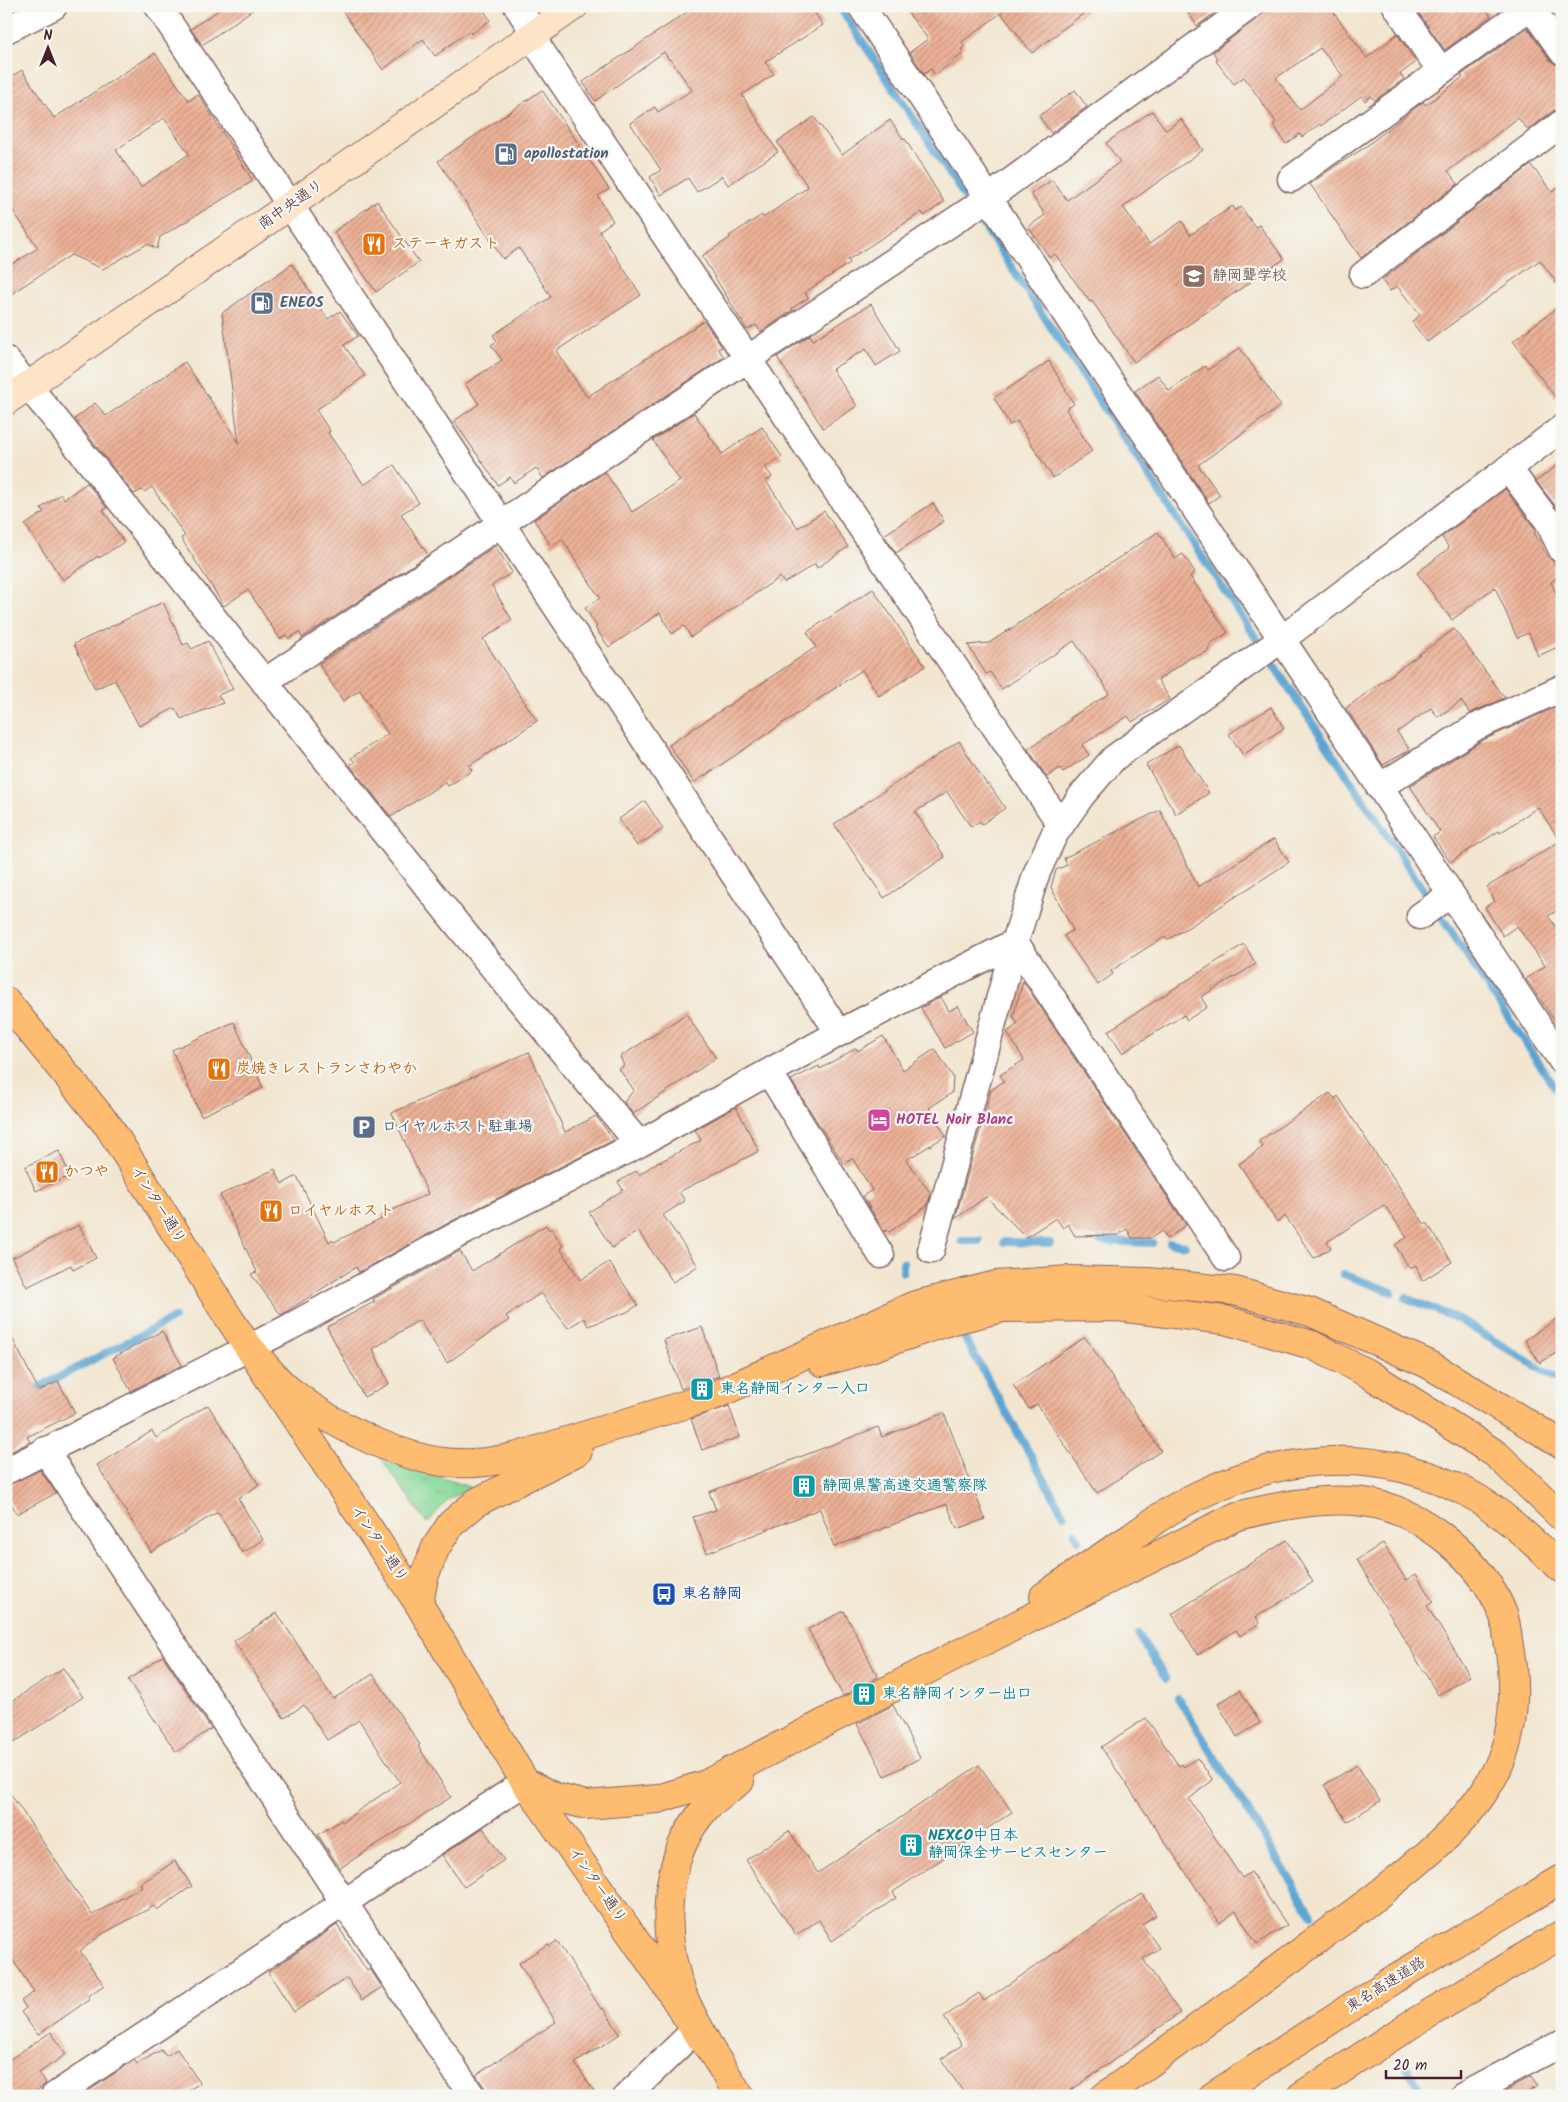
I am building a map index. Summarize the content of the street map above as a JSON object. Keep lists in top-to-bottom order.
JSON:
{
  "streets": {
    "main road": ["インター通り", "東名高速道路"],
    "street": ["南中央通り"]
  },
  "places": {
    "fuel station": ["apollostation", "ENEOS"],
    "restaurant": [
      "ステーキガスト",
      "炭焼きレストランさわやか",
      "かつや",
      "ロイヤルホスト"
    ],
    "school or university": ["静岡聾学校"],
    "hotel": ["HOTEL Noir Blanc"],
    "parking": ["ロイヤルホスト駐車場"],
    "building": [
      "東名静岡インター入口",
      "静岡県警高速交通警察隊",
      "東名静岡インター出口",
      "NEXCO中日本 静岡保全サービスセンター"
    ],
    "bus stop": ["東名静岡"]
  },
  "scale_bar": "20 m",
  "north": "top"
}
